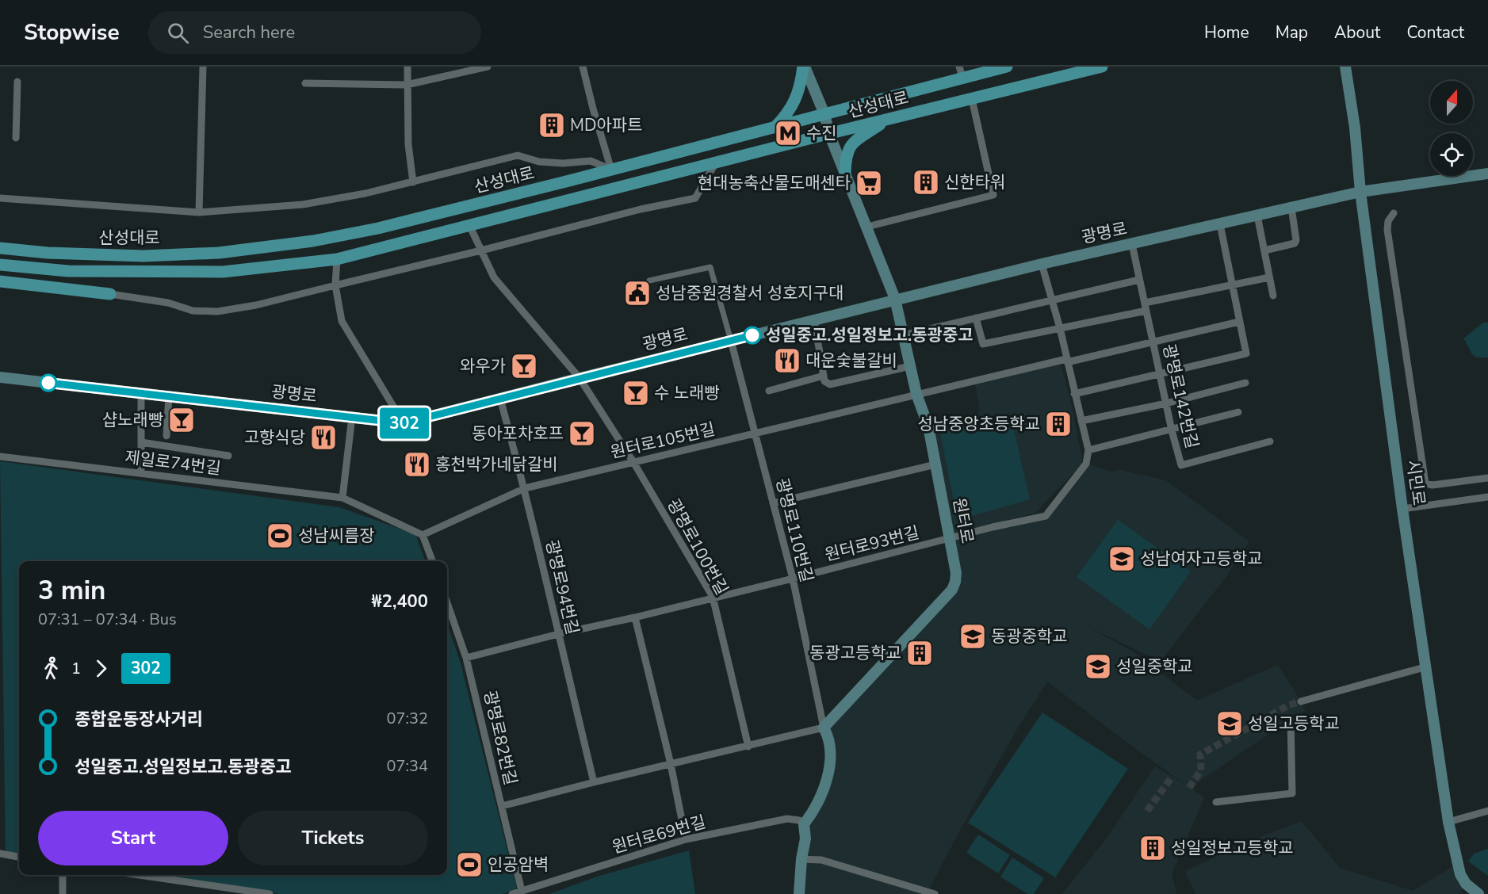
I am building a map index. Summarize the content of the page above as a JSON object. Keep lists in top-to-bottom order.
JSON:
{
  "streets": {
    "main road": [
      "산성대로",
      "광명로",
      "시민로",
      "원터로"
    ],
    "street": [
      "광명로142번길",
      "원터로105번길",
      "제일로74번길",
      "광명로110번길",
      "원터로93번길",
      "광명로100번길",
      "광명로94번길",
      "광명로82번길",
      "원터로69번길"
    ]
  },
  "crossings": [
    ["산성대로", "원터로"],
    ["광명로", "광명로142번길"],
    ["광명로", "시민로"],
    ["광명로", "원터로"],
    ["광명로", "광명로110번길"],
    ["광명로", "광명로100번길"],
    ["광명로", "광명로94번길"],
    ["광명로142번길", "원터로105번길"],
    ["원터로105번길", "원터로"],
    ["원터로105번길", "광명로110번길"],
    ["원터로105번길", "광명로100번길"],
    ["원터로105번길", "광명로94번길"],
    ["원터로", "광명로110번길"],
    ["원터로", "원터로93번길"],
    ["광명로110번길", "원터로93번길"],
    ["원터로93번길", "광명로100번길"],
    ["원터로93번길", "광명로94번길"],
    ["원터로93번길", "광명로82번길"],
    ["광명로82번길", "원터로69번길"]
  ],
  "places": {
    "building": [
      "MD아파트",
      "신한타워",
      "성남중앙초등학교",
      "동광고등학교",
      "성일정보고등학교"
    ],
    "metro station": ["수진"],
    "supermarket": ["현대농축산물도매센타"],
    "public building": ["성남중원경찰서 성호지구대"],
    "other": ["성일중고.성일정보고.동광중고"],
    "restaurant": ["대운숯불갈비", "고향식당", "홍천박가네닭갈비"],
    "bar": [
      "와우가",
      "수 노래빵",
      "샵노래빵",
      "동아포차호프"
    ],
    "sports": ["성남씨름장", "인공암벽"],
    "school or university": [
      "성남여자고등학교",
      "동광중학교",
      "성일중학교",
      "성일고등학교"
    ]
  },
  "lines": ["bus line 302"],
  "north": "top",
  "page": {
    "header": "Stopwise",
    "search": "Search here",
    "nav": [
      "Home",
      "Map",
      "About",
      "Contact"
    ],
    "on_map": "302",
    "heading": ["3 min", "07:31 – 07:34 · Bus", "₩2,400"],
    "legs": ["1", "302"],
    "list": [
      {
        "name": "종합운동장사거리",
        "value": "07:32"
      },
      {
        "name": "성일중고.성일정보고.동광중고",
        "value": "07:34"
      }
    ],
    "buttons": ["Start", "Tickets"]
  }
}
